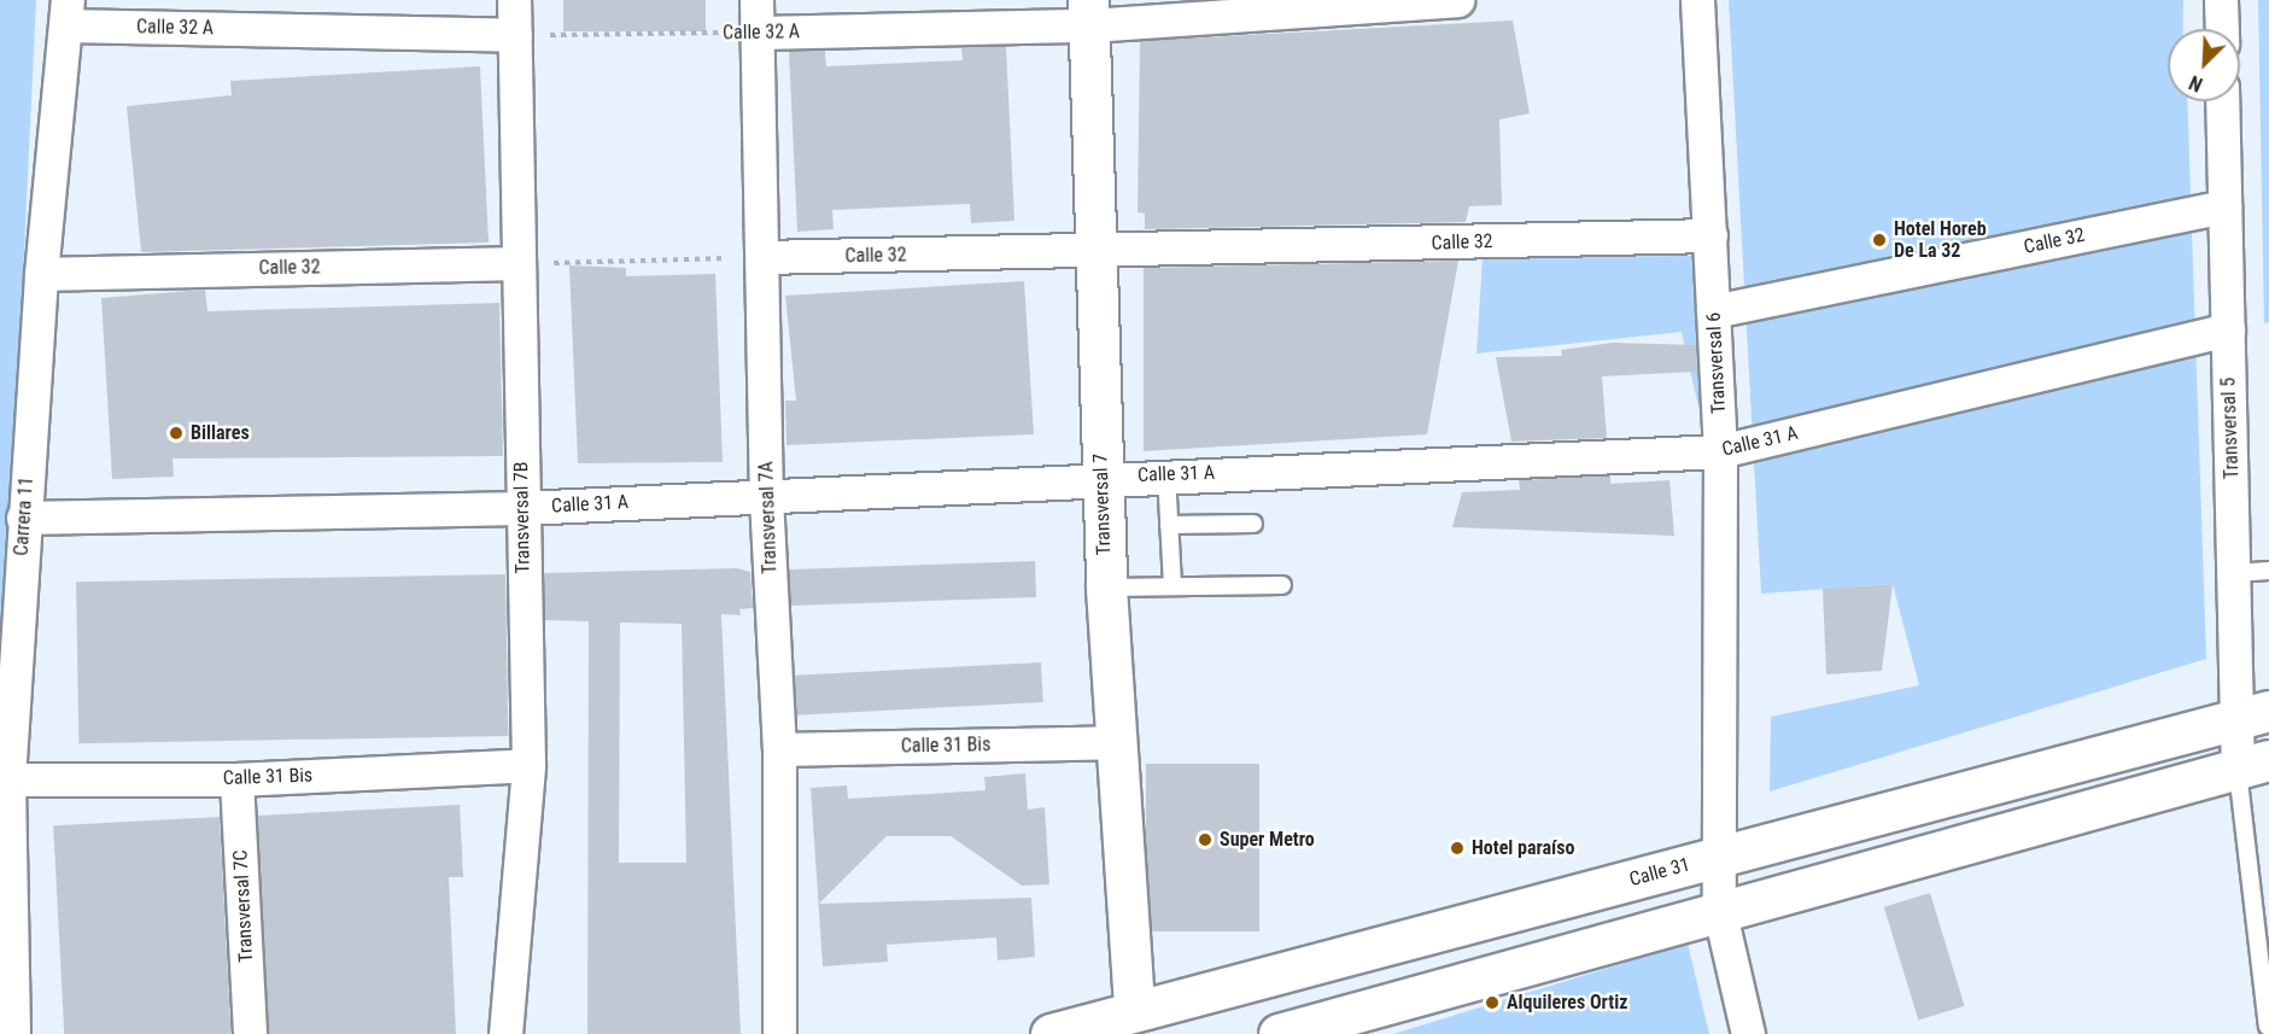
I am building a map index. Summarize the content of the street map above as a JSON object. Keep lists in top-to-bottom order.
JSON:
{
  "streets": {
    "main road": ["Transversal 7", "Calle 31"],
    "street": [
      "Calle 32 A",
      "Calle 32",
      "Transversal 6",
      "Transversal 5",
      "Calle 31 A",
      "Carrera 11",
      "Transversal 7B",
      "Transversal 7A",
      "Calle 31 Bis",
      "Transversal 7C"
    ]
  },
  "crossings": [
    ["Calle 32 A", "Transversal 7"],
    ["Calle 32 A", "Carrera 11"],
    ["Calle 32 A", "Transversal 7B"],
    ["Calle 32 A", "Transversal 7A"],
    ["Calle 32", "Transversal 6"],
    ["Calle 32", "Transversal 5"],
    ["Calle 32", "Transversal 7"],
    ["Calle 32", "Carrera 11"],
    ["Calle 32", "Transversal 7B"],
    ["Calle 32", "Transversal 7A"],
    ["Transversal 6", "Calle 31 A"],
    ["Transversal 6", "Calle 31"],
    ["Transversal 5", "Calle 31 A"],
    ["Transversal 5", "Calle 31"],
    ["Calle 31 A", "Transversal 7"],
    ["Calle 31 A", "Carrera 11"],
    ["Calle 31 A", "Transversal 7B"],
    ["Calle 31 A", "Transversal 7A"],
    ["Transversal 7", "Calle 31 Bis"],
    ["Transversal 7", "Calle 31"],
    ["Carrera 11", "Calle 31 Bis"],
    ["Transversal 7B", "Calle 31 Bis"],
    ["Transversal 7A", "Calle 31 Bis"],
    ["Calle 31 Bis", "Transversal 7C"]
  ],
  "places": [
    "Hotel Horeb De La 32",
    "Billares",
    "Super Metro",
    "Hotel paraíso",
    "Alquileres Ortiz"
  ],
  "north": "bottom left"
}
